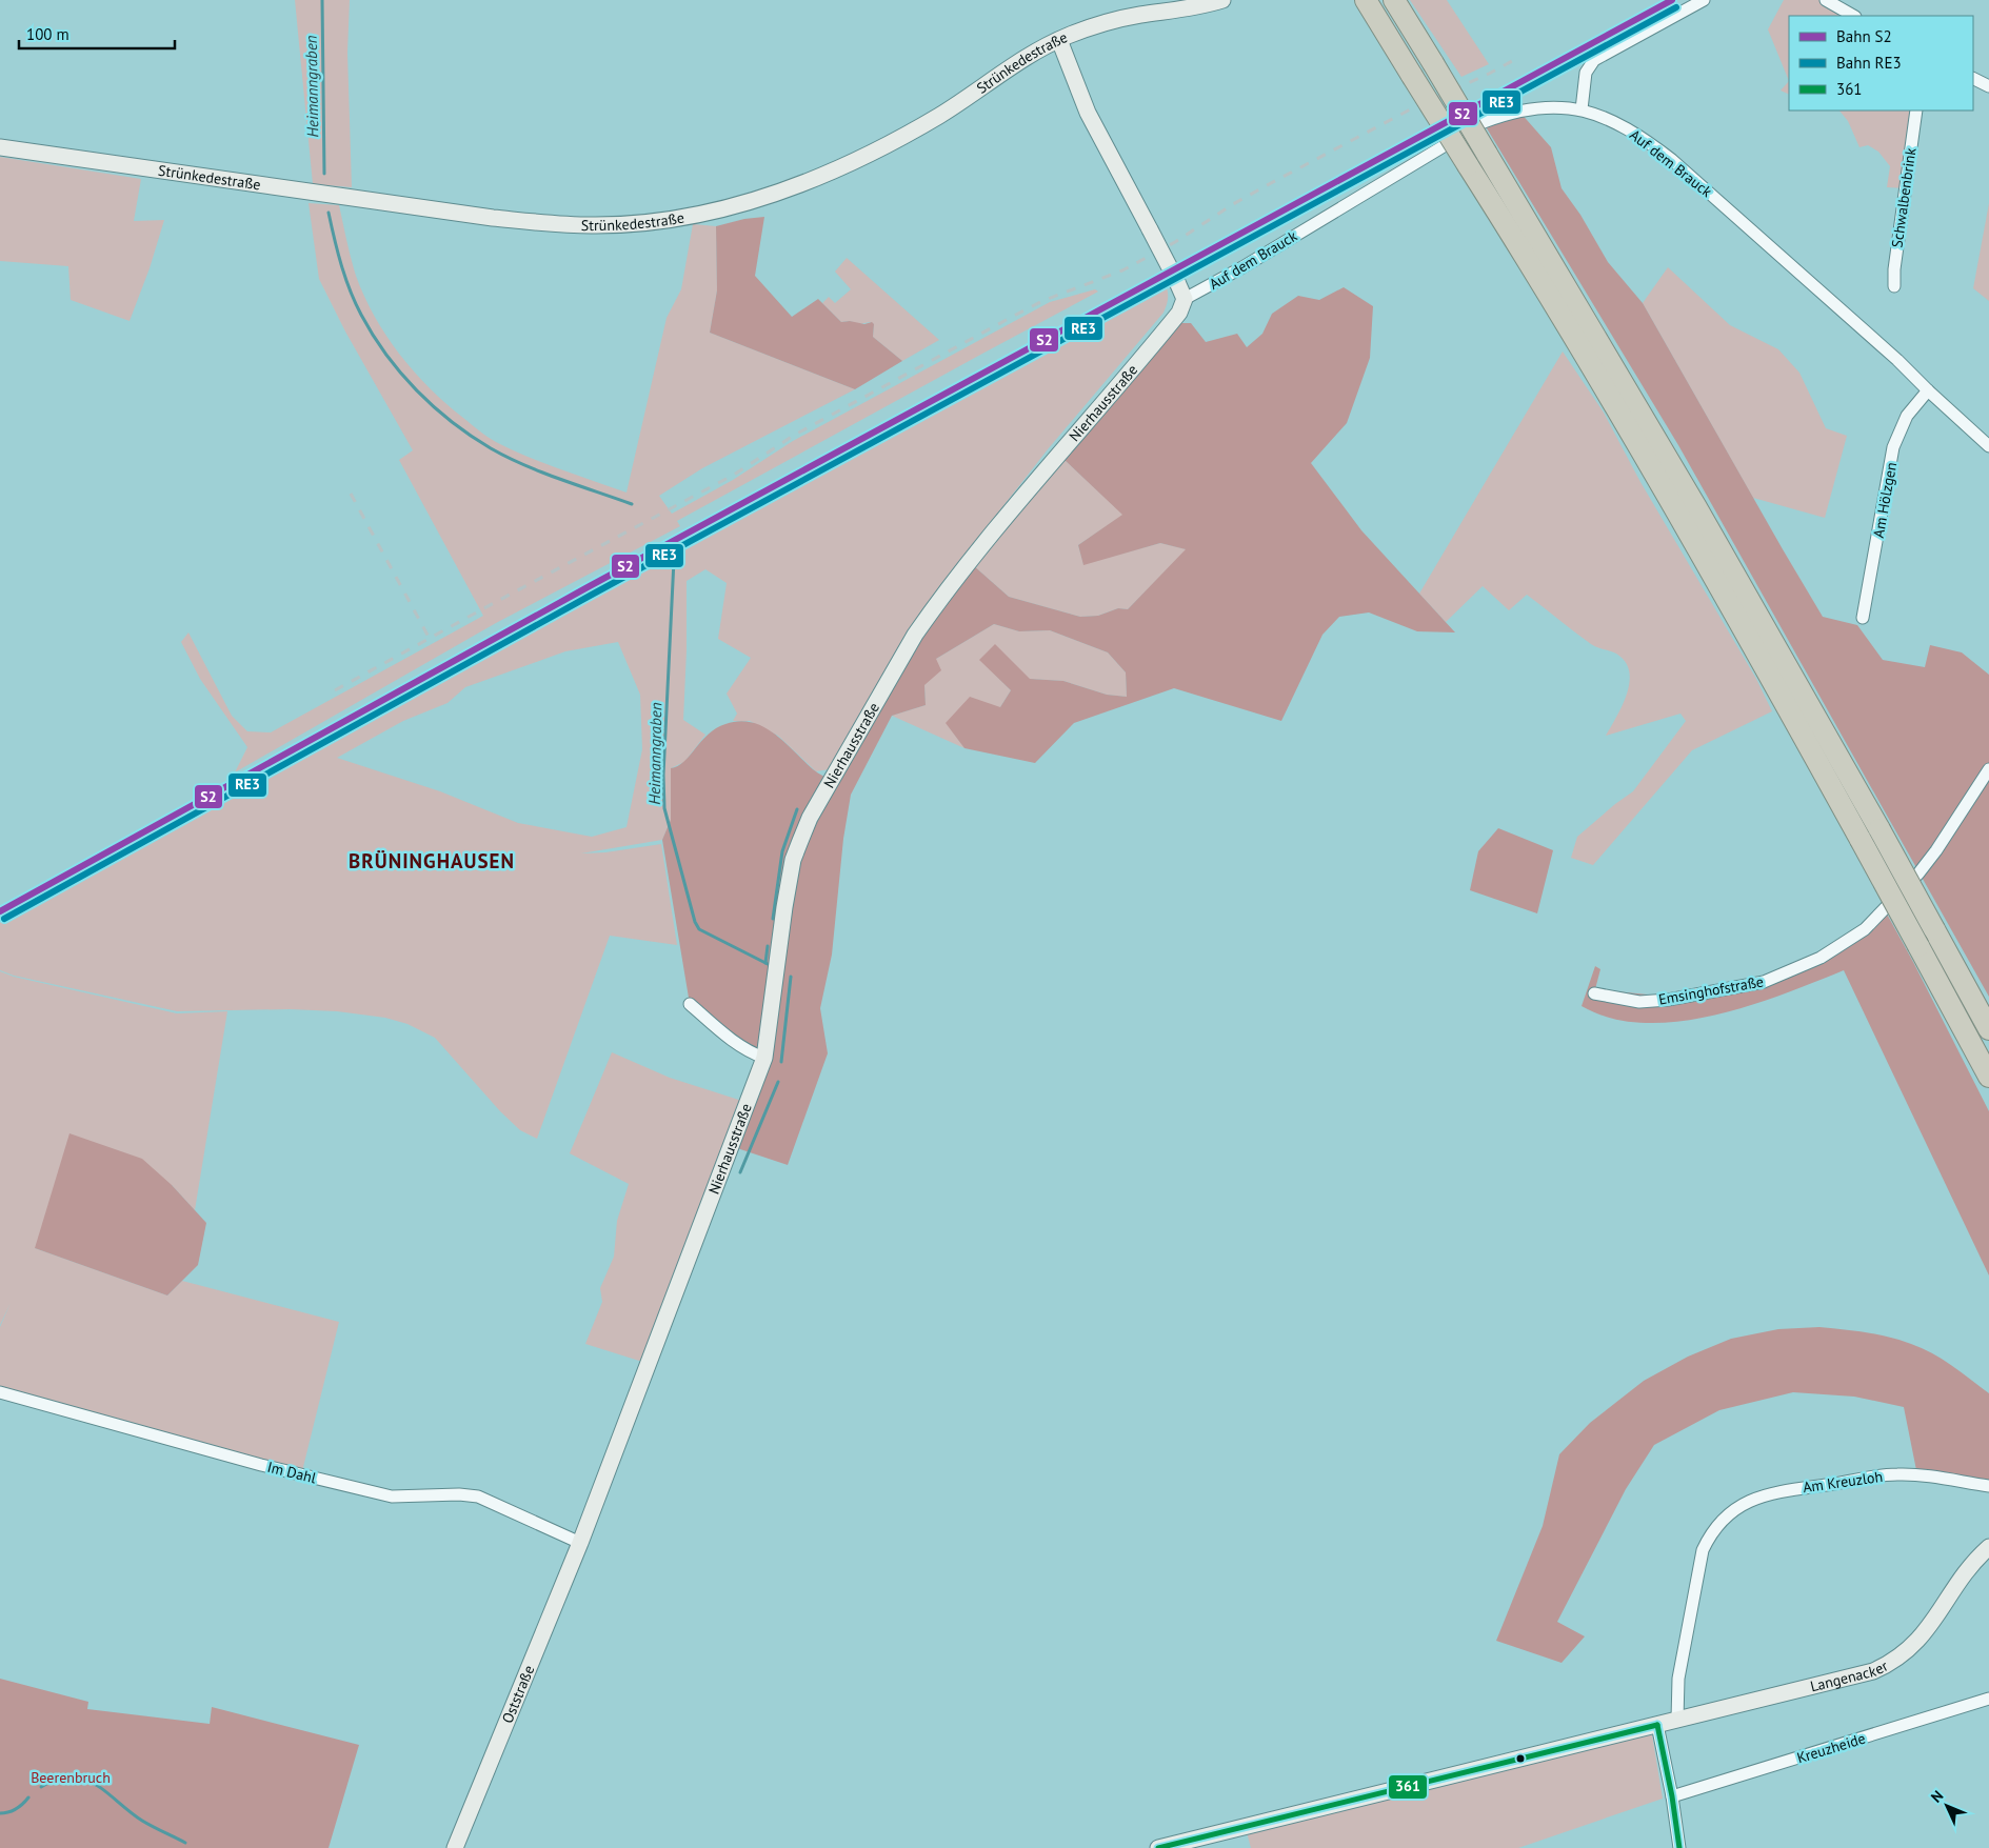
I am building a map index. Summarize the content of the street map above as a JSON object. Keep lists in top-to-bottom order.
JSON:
{
  "streets": {
    "main road": [
      "Strünkedestraße",
      "Nierhausstraße",
      "Langenacker",
      "Oststraße"
    ],
    "street": [
      "Auf dem Brauck",
      "Schwalbenbrink",
      "Am Hölzgen",
      "Emsinghofstraße",
      "Im Dahl",
      "Am Kreuzloh",
      "Kreuzheide"
    ]
  },
  "crossings": [
    ["Auf dem Brauck", "Nierhausstraße"],
    ["Auf dem Brauck", "Am Hölzgen"],
    ["Nierhausstraße", "Im Dahl"],
    ["Nierhausstraße", "Oststraße"],
    ["Im Dahl", "Oststraße"],
    ["Am Kreuzloh", "Langenacker"]
  ],
  "districts": ["BRÜNINGHAUSEN"],
  "water": ["Heimanngraben"],
  "parks": ["Beerenbruch"],
  "lines": ["rail line S2", "rail line RE3", "transit line 361"],
  "legend": ["Bahn S2", "Bahn RE3", "361"],
  "scale_bar": "100 m",
  "north": "top left"
}
